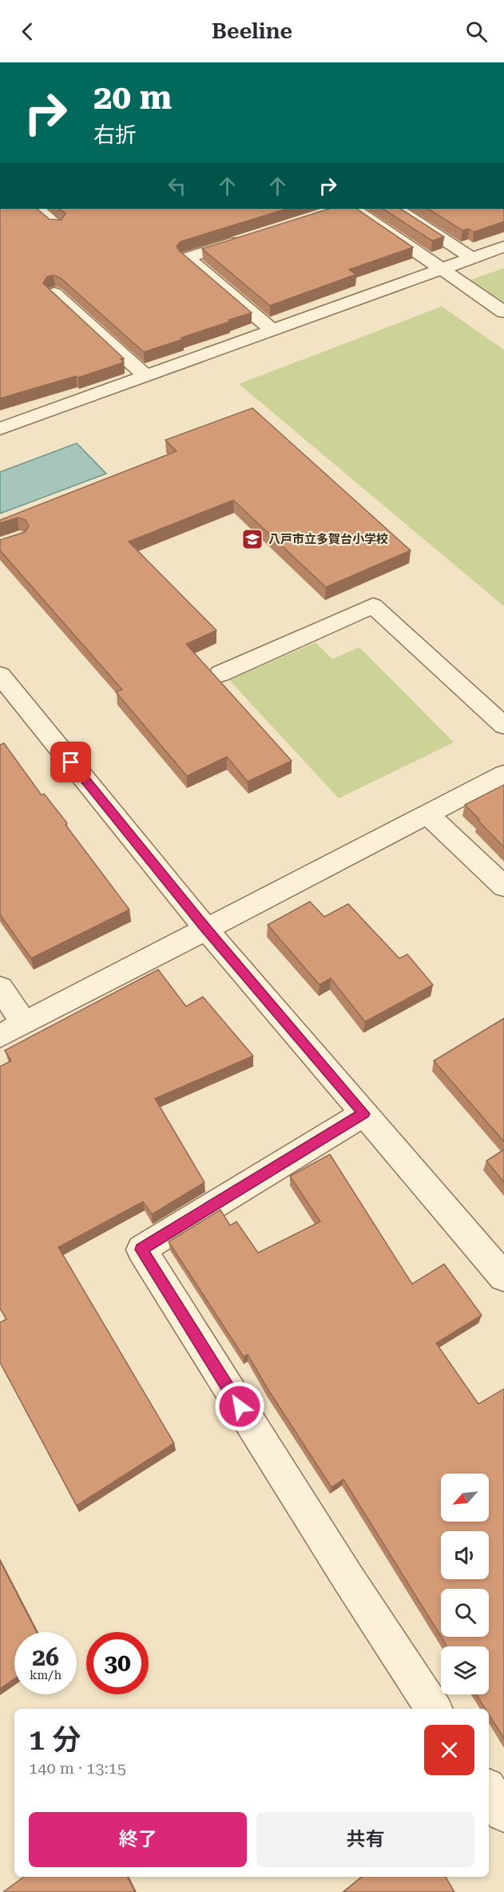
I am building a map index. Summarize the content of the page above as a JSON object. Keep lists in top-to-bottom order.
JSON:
{
  "places": {
    "school or university": ["八戸市立多賀台小学校"]
  },
  "north": "bottom left",
  "page": {
    "header": "Beeline",
    "turn": ["20 m", "右折"],
    "speed": "26 km/h",
    "limit": "30",
    "heading": ["1 分", "140 m · 13:15"],
    "buttons": ["終了", "共有"]
  }
}
